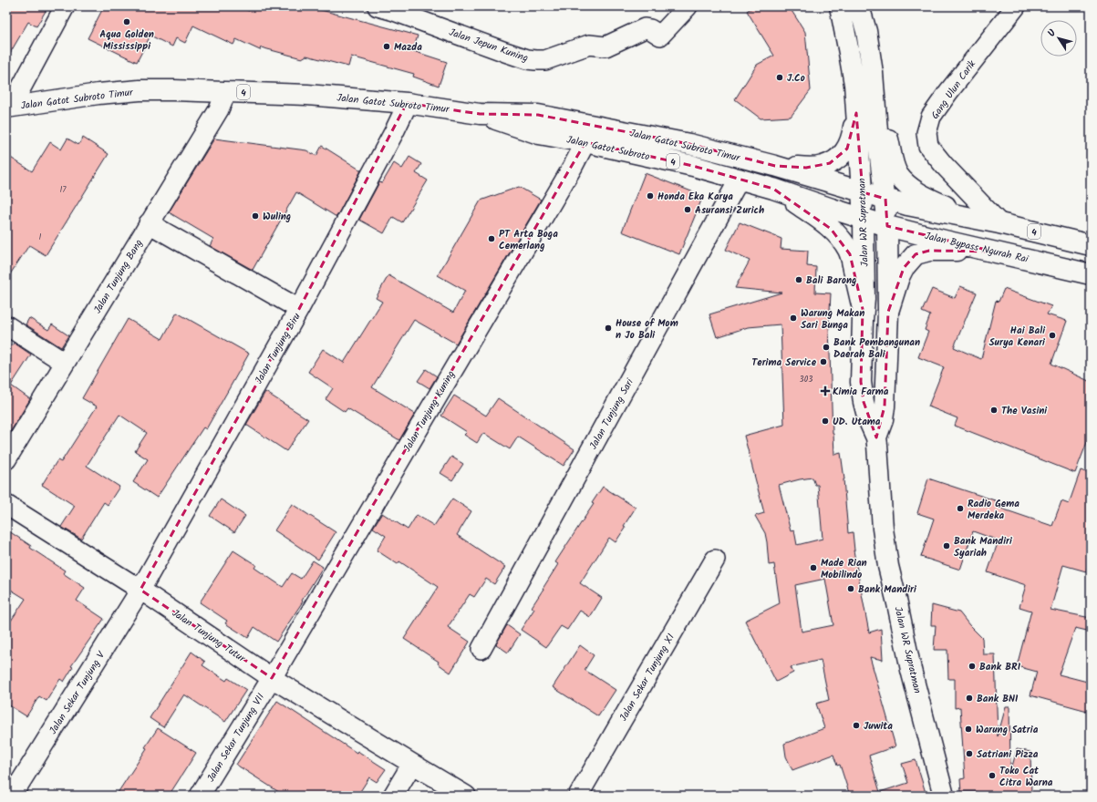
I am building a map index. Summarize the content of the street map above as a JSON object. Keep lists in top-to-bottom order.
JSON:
{
  "streets": {
    "main road": [
      "4",
      "Jalan Gatot Subroto Timur",
      "Jalan Gatot Subroto",
      "Jalan WR Supratman",
      "Jalan Bypass Ngurah Rai"
    ],
    "street": [
      "Jalan Jepun Kuning",
      "Gang Ulun Carik",
      "Jalan Tunjung Bang",
      "Jalan Tunjung Biru",
      "Jalan Tunjung Kuning",
      "Jalan Tunjung Sari",
      "Jalan Tunjung Tutur",
      "Jalan Sekar Tunjung XI",
      "Jalan Sekar Tunjung V",
      "Jalan Sekar Tunjung VII"
    ]
  },
  "crossings": [
    ["Gang Ulun Carik", "4"],
    ["4", "Jalan Gatot Subroto Timur"],
    ["4", "Jalan WR Supratman"],
    ["Jalan Gatot Subroto Timur", "Jalan Gatot Subroto"],
    ["Jalan Gatot Subroto Timur", "Jalan Tunjung Bang"],
    ["Jalan Gatot Subroto Timur", "Jalan Tunjung Biru"],
    ["Jalan Gatot Subroto", "Jalan WR Supratman"],
    ["Jalan Gatot Subroto", "Jalan Bypass Ngurah Rai"],
    ["Jalan Gatot Subroto", "Jalan Tunjung Kuning"],
    ["Jalan Gatot Subroto", "Jalan Tunjung Sari"],
    ["Jalan WR Supratman", "Jalan Bypass Ngurah Rai"],
    ["Jalan Tunjung Biru", "Jalan Tunjung Tutur"],
    ["Jalan Tunjung Biru", "Jalan Sekar Tunjung V"],
    ["Jalan Tunjung Kuning", "Jalan Tunjung Tutur"],
    ["Jalan Tunjung Kuning", "Jalan Sekar Tunjung VII"],
    ["Jalan Tunjung Tutur", "Jalan Sekar Tunjung V"],
    ["Jalan Tunjung Tutur", "Jalan Sekar Tunjung VII"]
  ],
  "places": {
    "other": [
      "Aqua Golden Mississippi",
      "Mazda",
      "J.Co",
      "Honda Eka Karya",
      "Asuransi Zurich",
      "Wuling",
      "PT Arta Boga Cemerlang",
      "Bali Barong",
      "Warung Makan Sari Bunga",
      "House of Mom n Jo Bali",
      "Hai Bali Surya Kenari",
      "Bank Pembangunan Daerah Bali",
      "Terima Service",
      "The Vasini",
      "UD. Utama",
      "Radio Gema Merdeka",
      "Bank Mandiri Syariah",
      "Made Rian Mobilindo",
      "Bank Mandiri",
      "Bank BRI",
      "Bank BNI",
      "Juwita",
      "Warung Satria",
      "Satriani Pizza",
      "Toko Cat Citra Warna"
    ],
    "health": ["Kimia Farma"]
  },
  "house_numbers": ["17", "1", "303"],
  "north": "top left"
}
